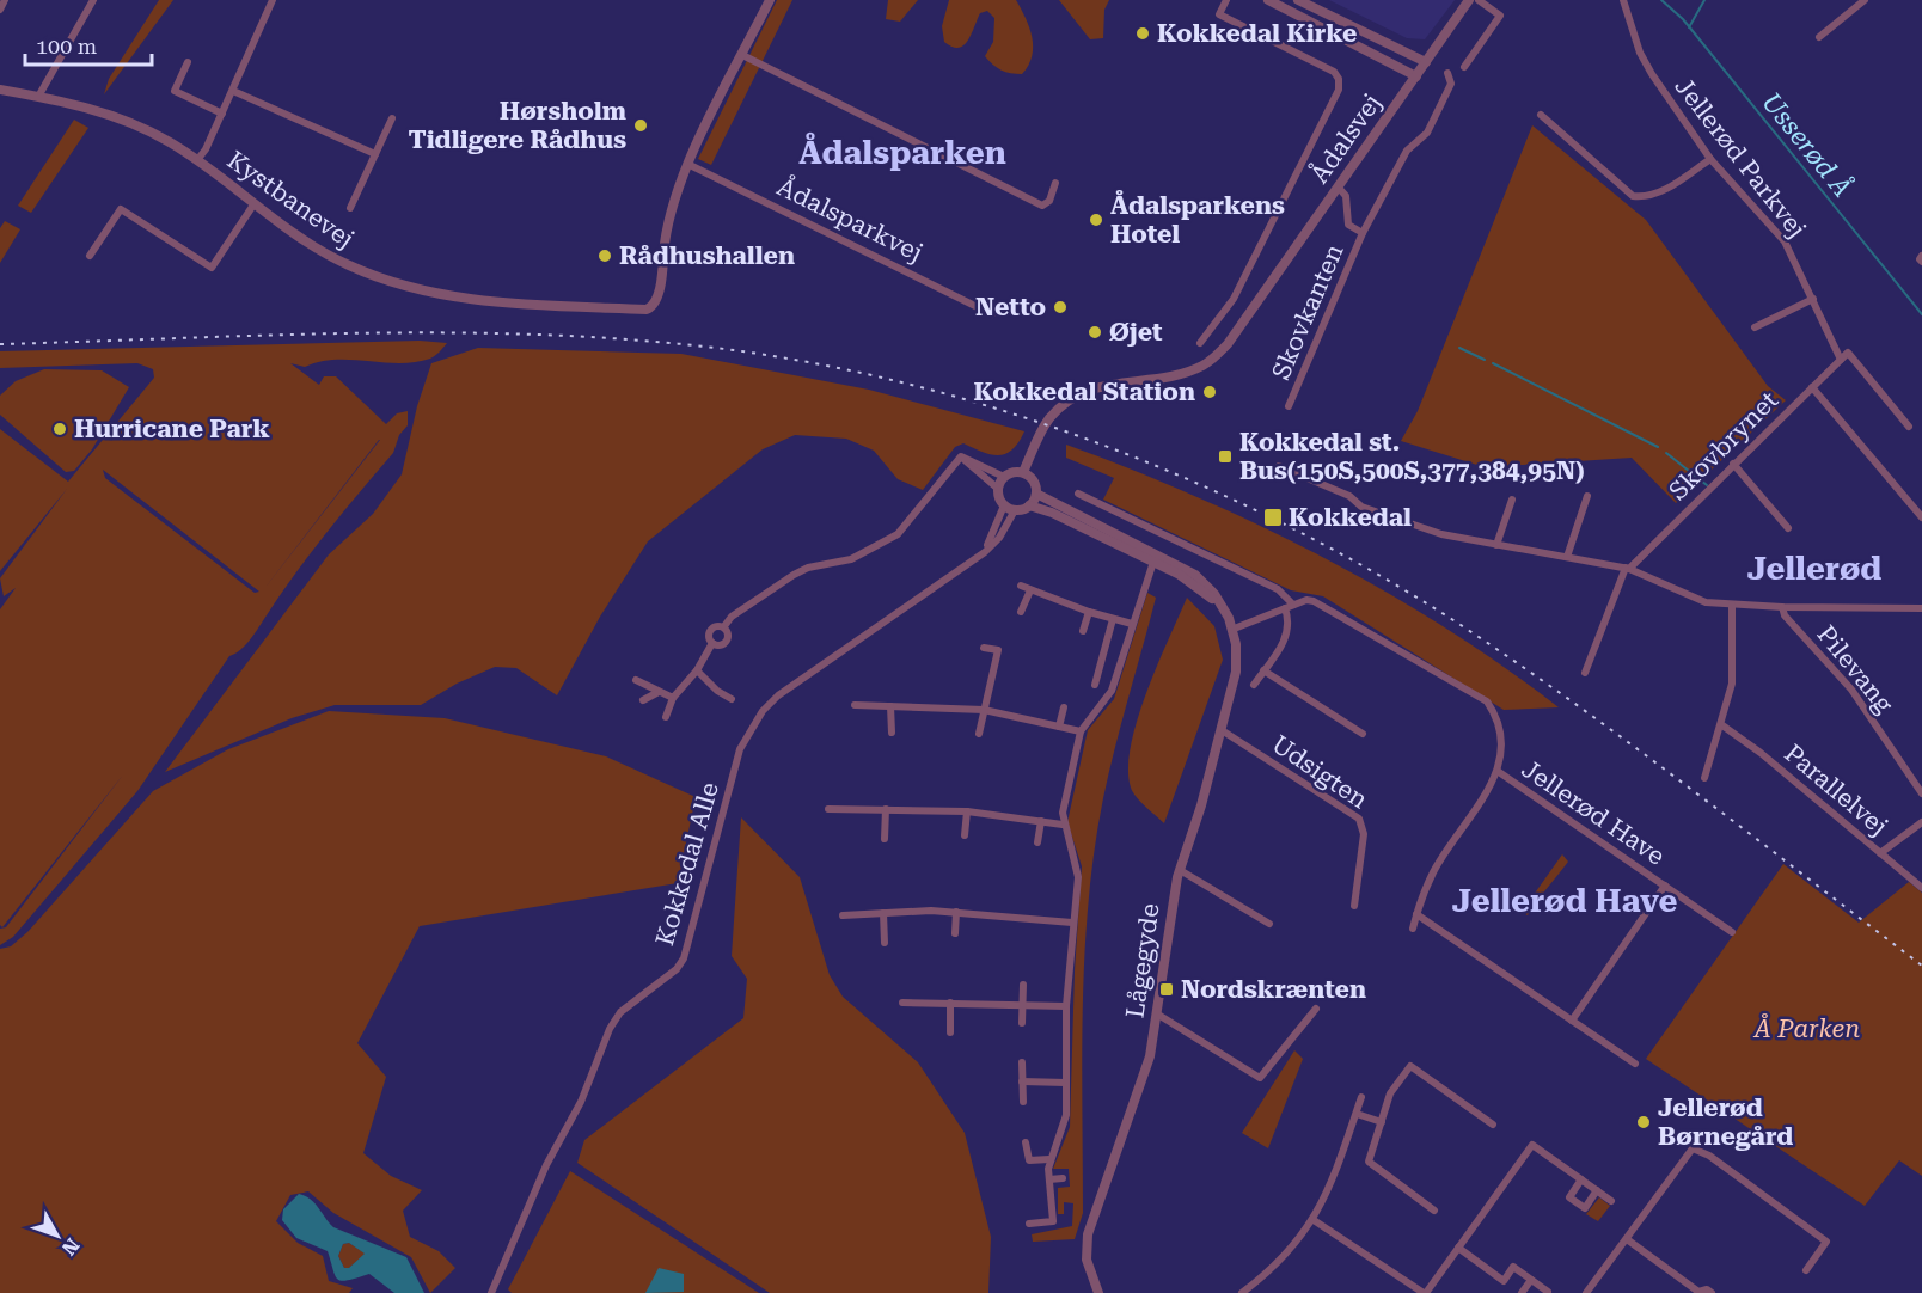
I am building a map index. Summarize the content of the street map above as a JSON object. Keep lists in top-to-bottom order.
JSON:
{
  "streets": {
    "street": [
      "Ådalsvej",
      "Jellerød Parkvej",
      "Kystbanevej",
      "Ådalsparkvej",
      "Skovkanten",
      "Skovbrynet",
      "Pilevang",
      "Udsigten",
      "Parallelvej",
      "Jellerød Have",
      "Kokkedal Alle",
      "Lågegyde"
    ]
  },
  "crossings": [
    ["Ådalsvej", "Skovkanten"],
    ["Ådalsvej", "Kokkedal Alle"],
    ["Ådalsvej", "Lågegyde"],
    ["Jellerød Parkvej", "Skovbrynet"],
    ["Kystbanevej", "Ådalsparkvej"],
    ["Udsigten", "Lågegyde"],
    ["Kokkedal Alle", "Lågegyde"]
  ],
  "districts": ["Ådalsparken", "Jellerød", "Jellerød Have"],
  "water": ["Usserød Å"],
  "parks": ["Å Parken"],
  "places": {
    "other": [
      "Kokkedal Kirke",
      "Hørsholm Tidligere Rådhus",
      "Ådalsparkens Hotel",
      "Rådhushallen",
      "Netto",
      "Øjet",
      "Kokkedal Station",
      "Hurricane Park",
      "Jellerød Børnegård"
    ],
    "transit": ["Kokkedal st. Bus(150S,500S,377,384,95N)", "Kokkedal", "Nordskrænten"]
  },
  "scale_bar": "100 m",
  "north": "bottom right"
}
